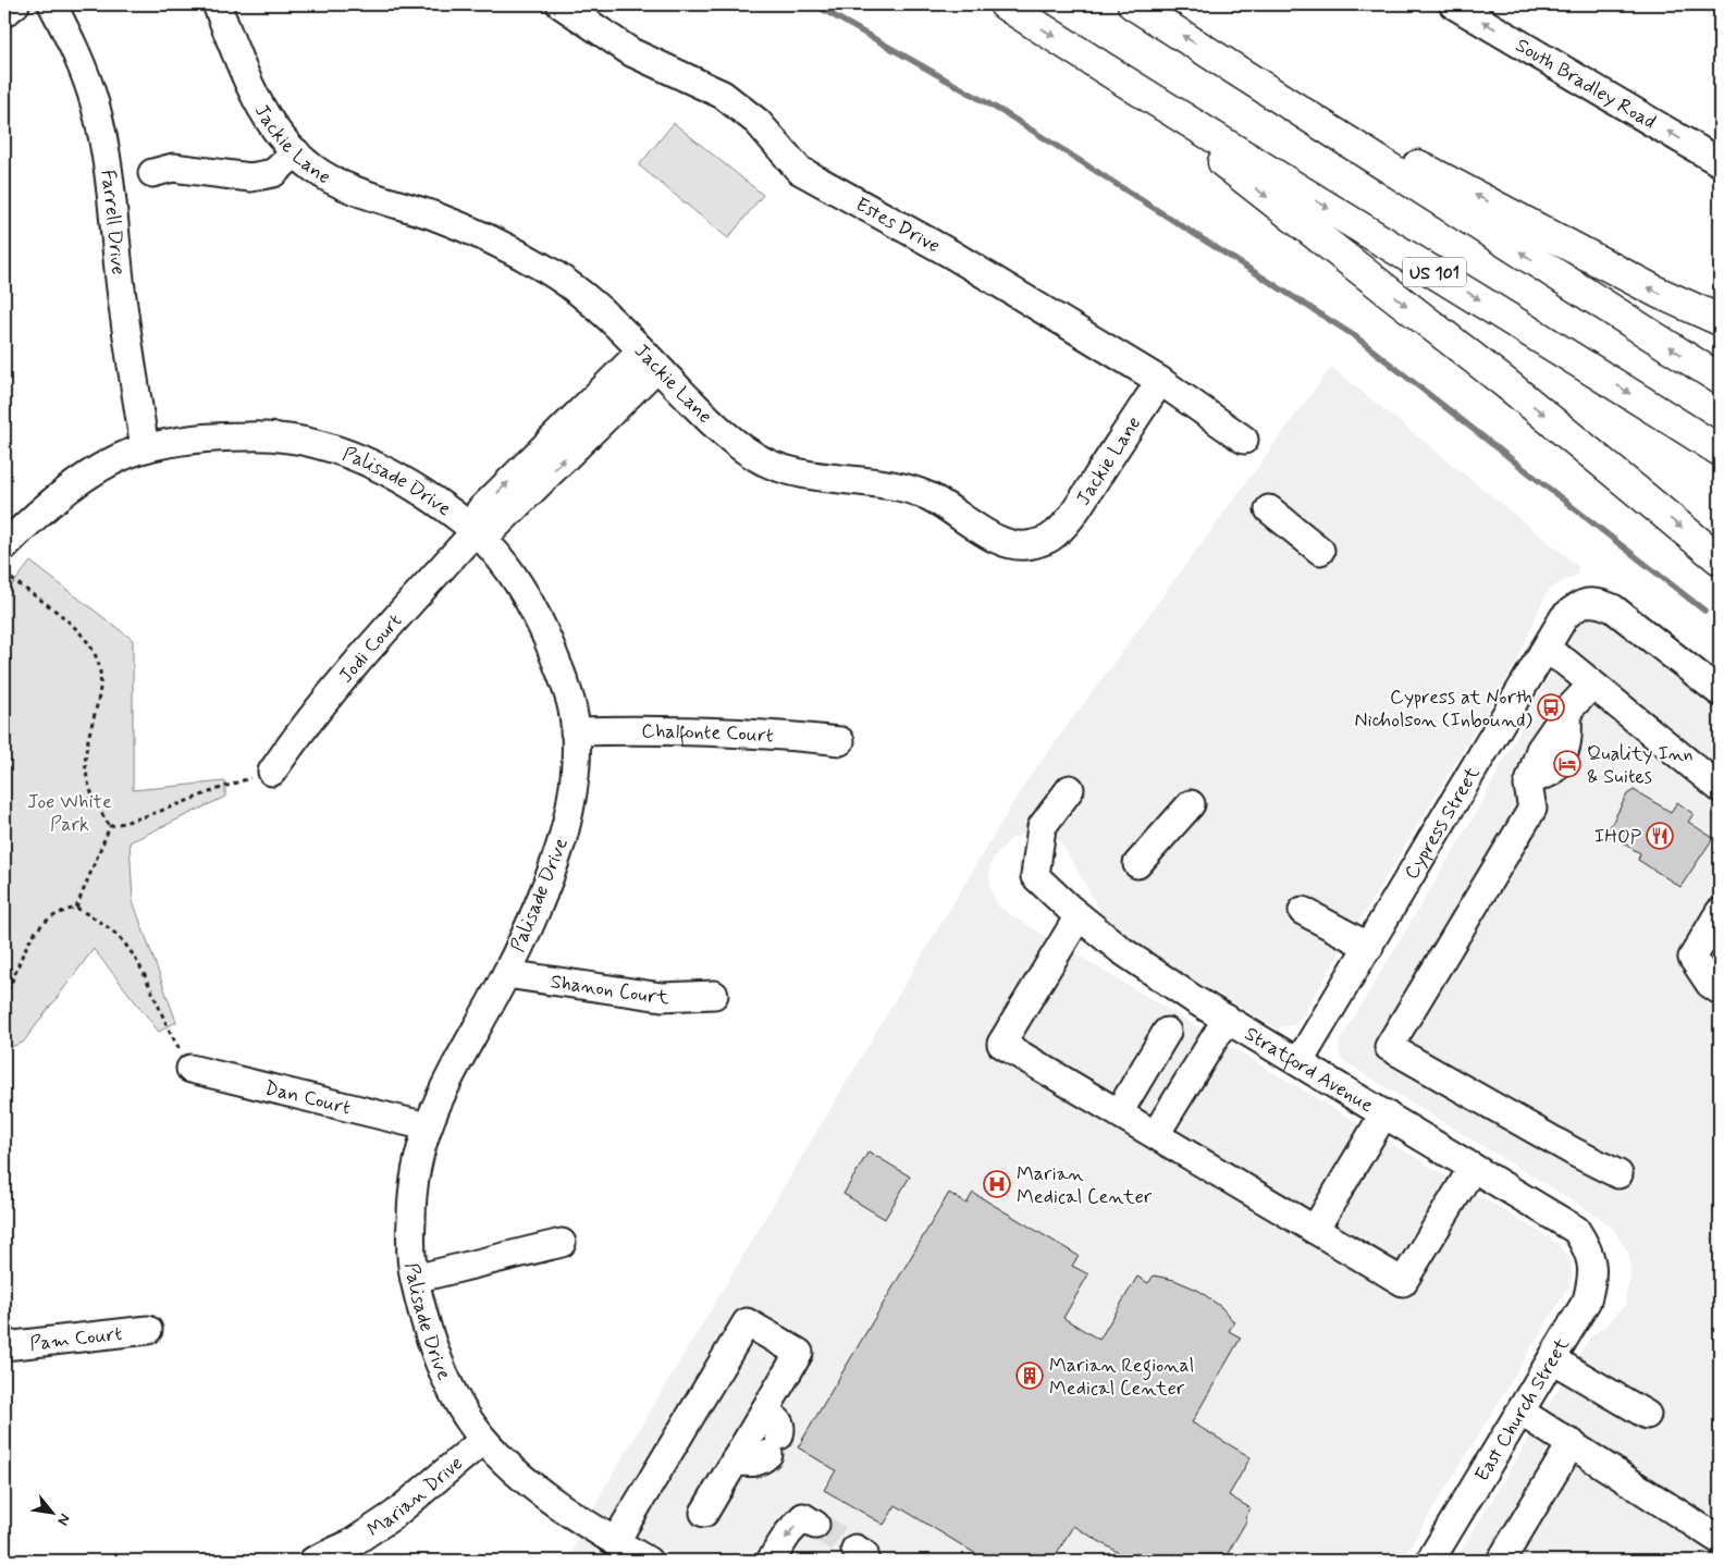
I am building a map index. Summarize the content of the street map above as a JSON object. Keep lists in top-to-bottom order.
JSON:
{
  "streets": {
    "highway": ["US 101"],
    "street": [
      "South Bradley Road",
      "Jackie Lane",
      "Farrell Drive",
      "Estes Drive",
      "Palisade Drive",
      "Jodi Court",
      "Chalfonte Court",
      "Cypress Street",
      "Shanon Court",
      "Stratford Avenue",
      "Dan Court",
      "Pam Court",
      "East Church Street",
      "Marian Drive"
    ]
  },
  "crossings": [
    ["Jackie Lane", "Estes Drive"],
    ["Jackie Lane", "Jodi Court"],
    ["Farrell Drive", "Palisade Drive"],
    ["Palisade Drive", "Jodi Court"],
    ["Palisade Drive", "Chalfonte Court"],
    ["Palisade Drive", "Shanon Court"],
    ["Palisade Drive", "Dan Court"],
    ["Palisade Drive", "Marian Drive"],
    ["Cypress Street", "Stratford Avenue"],
    ["Stratford Avenue", "East Church Street"]
  ],
  "one_way": ["South Bradley Road", "Jodi Court"],
  "parks": ["Joe White Park"],
  "places": {
    "bus stop": ["Cypress at North Nicholson (Inbound)"],
    "hotel": ["Quality Inn & Suites"],
    "restaurant": ["IHOP"],
    "hospital": ["Marian Medical Center"],
    "building": ["Marian Regional Medical Center"]
  },
  "north": "bottom right"
}
